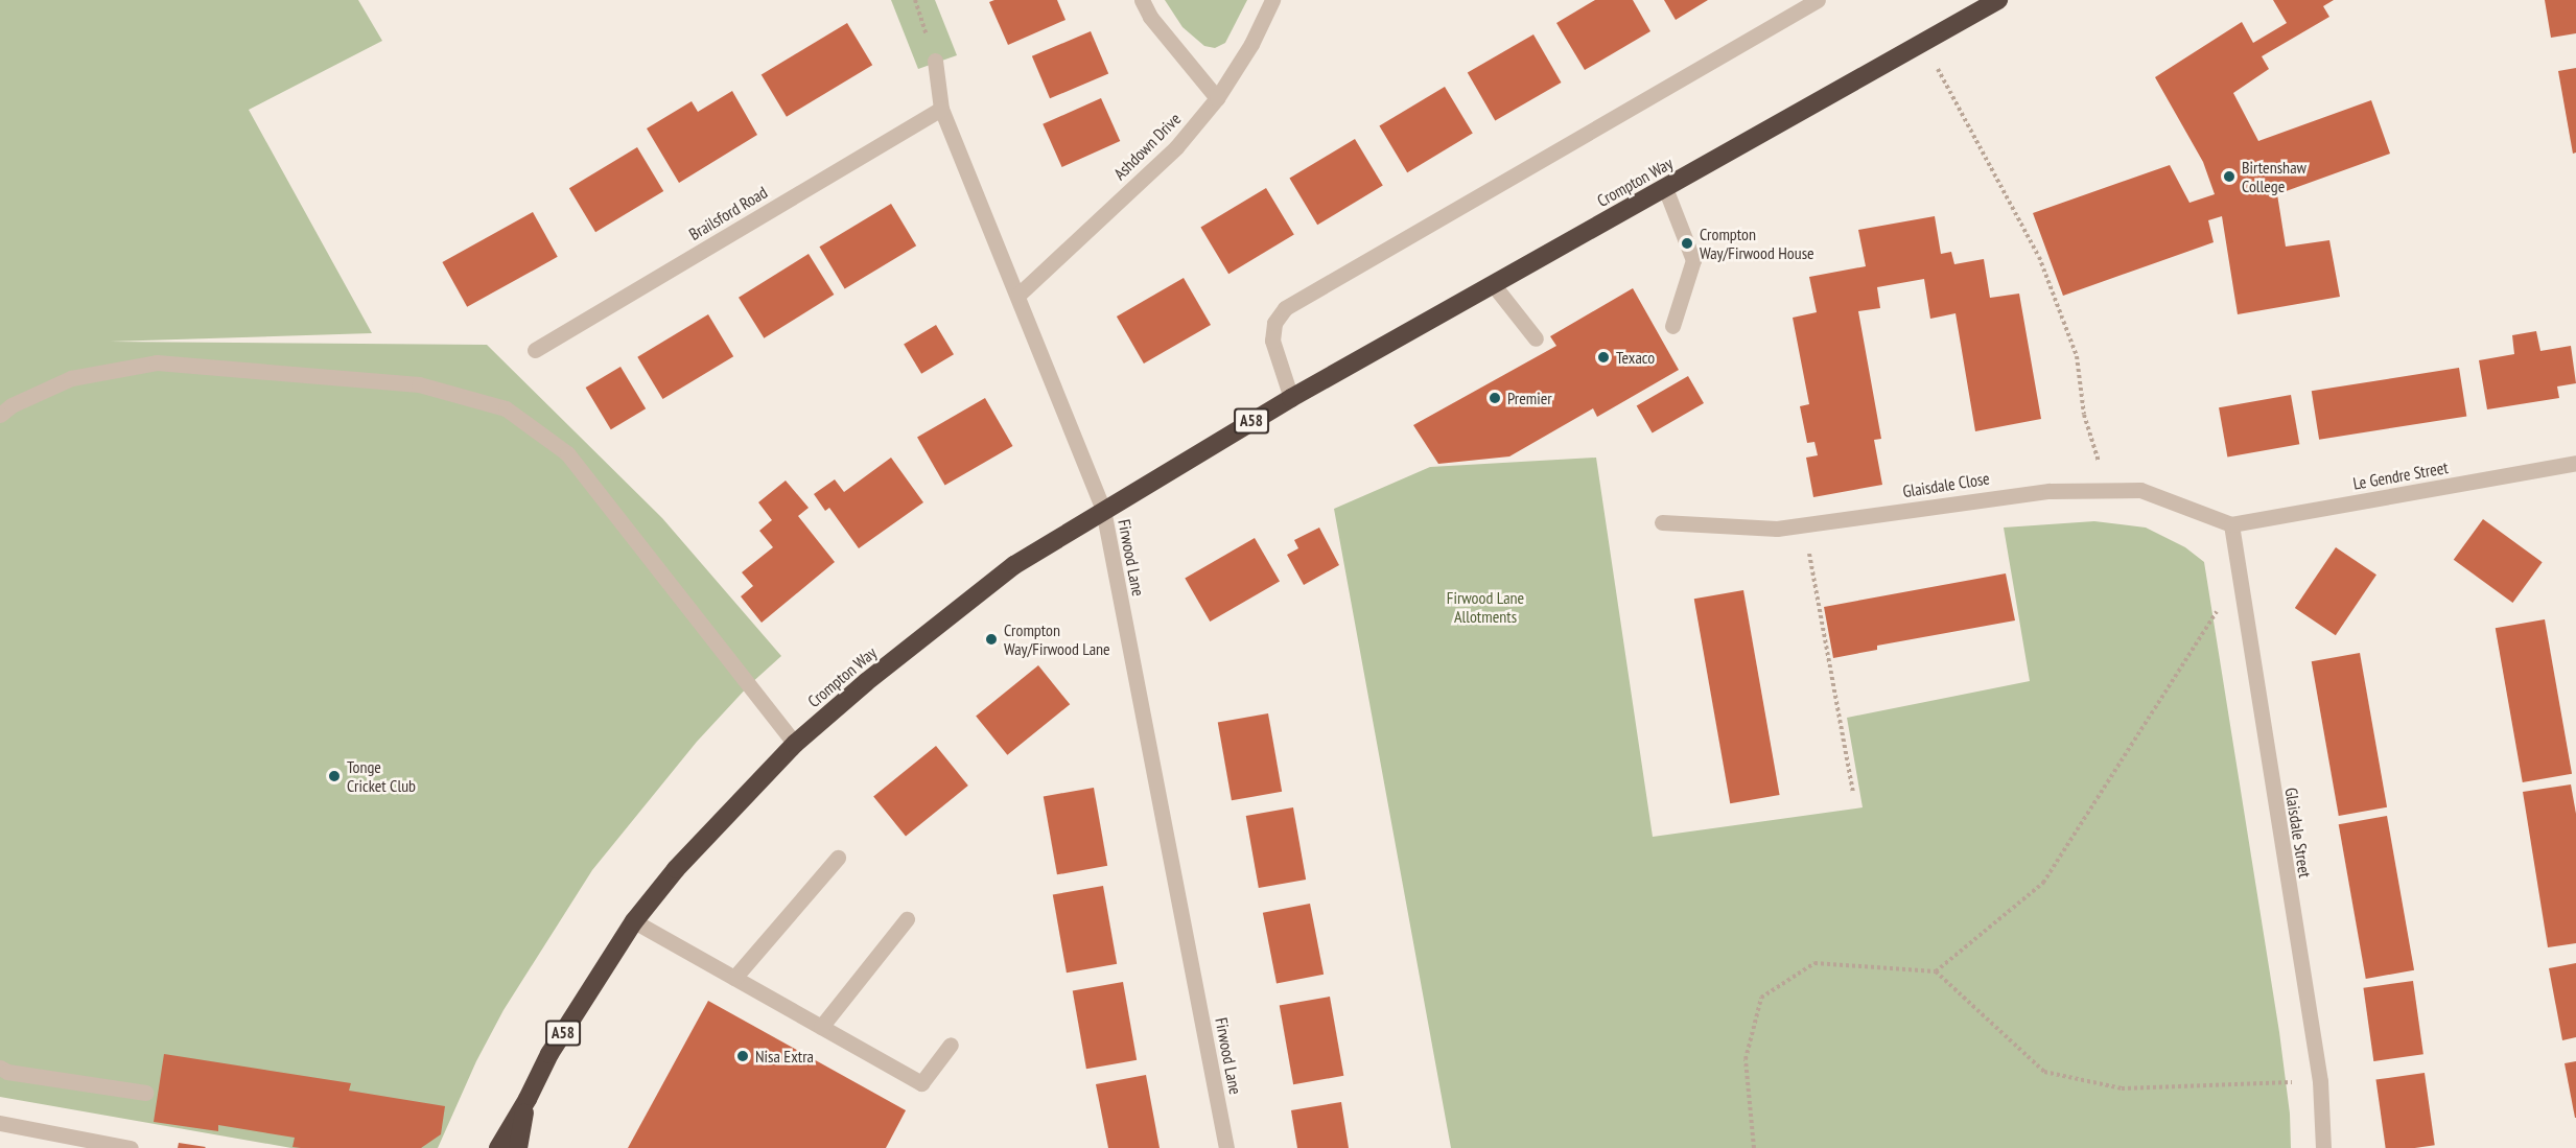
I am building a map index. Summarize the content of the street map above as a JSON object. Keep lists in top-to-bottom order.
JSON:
{
  "streets": {
    "highway": ["Crompton Way", "A58"],
    "street": [
      "Ashdown Drive",
      "Brailsford Road",
      "Le Gendre Street",
      "Glaisdale Close",
      "Firwood Lane",
      "Glaisdale Street"
    ]
  },
  "crossings": [
    ["Ashdown Drive", "Firwood Lane"],
    ["Crompton Way", "Firwood Lane"],
    ["Brailsford Road", "Firwood Lane"],
    ["Le Gendre Street", "Glaisdale Close"],
    ["Le Gendre Street", "Glaisdale Street"],
    ["Glaisdale Close", "Glaisdale Street"]
  ],
  "parks": ["Firwood Lane Allotments"],
  "places": [
    "Birtenshaw College",
    "Crompton Way/Firwood House",
    "Texaco",
    "Premier",
    "Crompton Way/Firwood Lane",
    "Tonge Cricket Club",
    "Nisa Extra"
  ]
}
